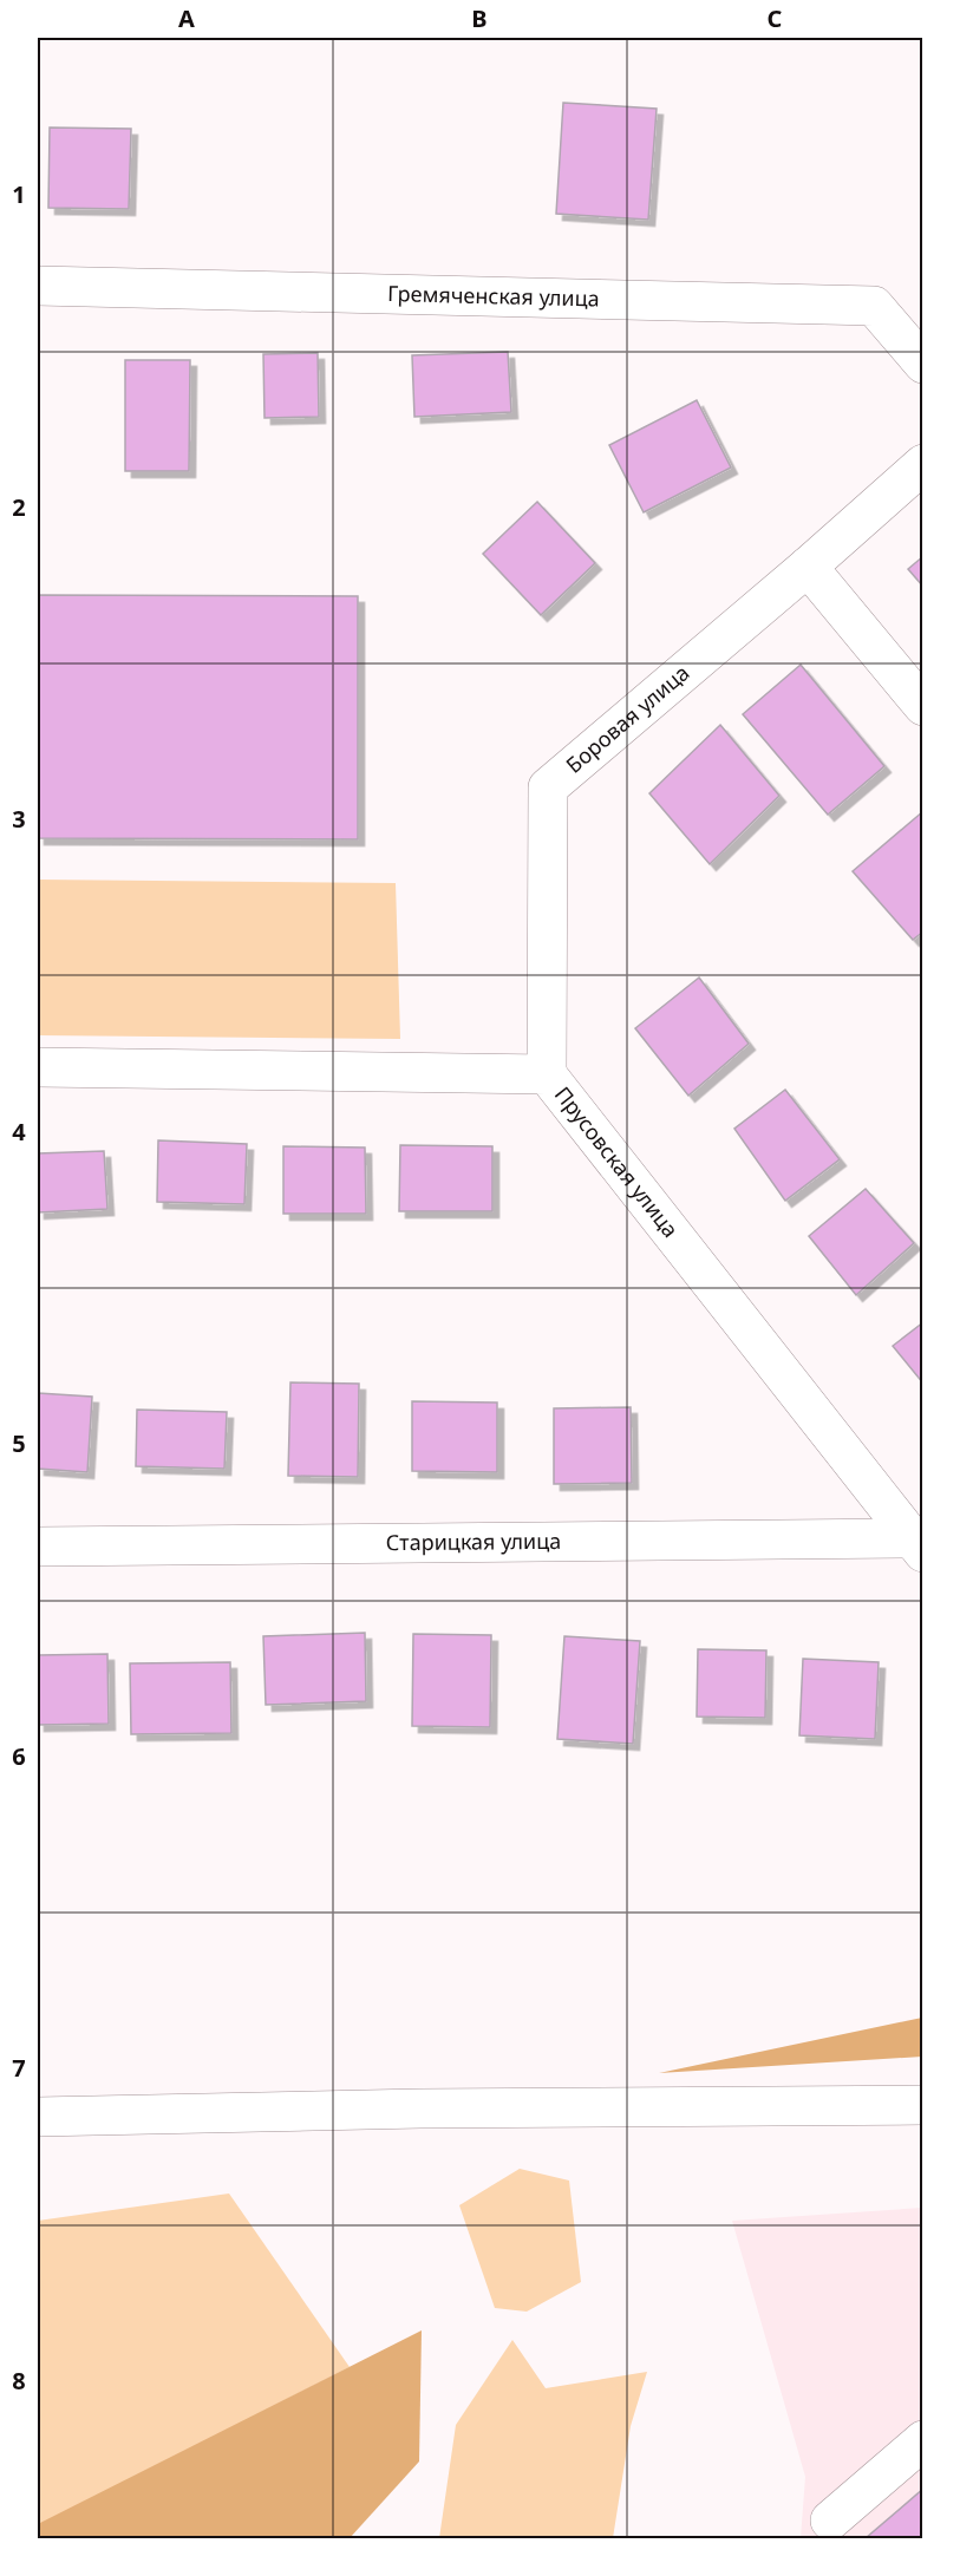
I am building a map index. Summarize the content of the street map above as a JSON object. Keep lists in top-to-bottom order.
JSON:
{
  "streets": {
    "street": [
      "Гремяченская улица",
      "Боровая улица",
      "Прусовская улица",
      "Старицкая улица"
    ]
  },
  "crossings": [
    ["Боровая улица", "Прусовская улица"],
    ["Прусовская улица", "Старицкая улица"]
  ],
  "grid": {
    "columns": ["A", "B", "C"],
    "rows": [
      "1",
      "2",
      "3",
      "4",
      "5",
      "6",
      "7",
      "8"
    ]
  }
}
